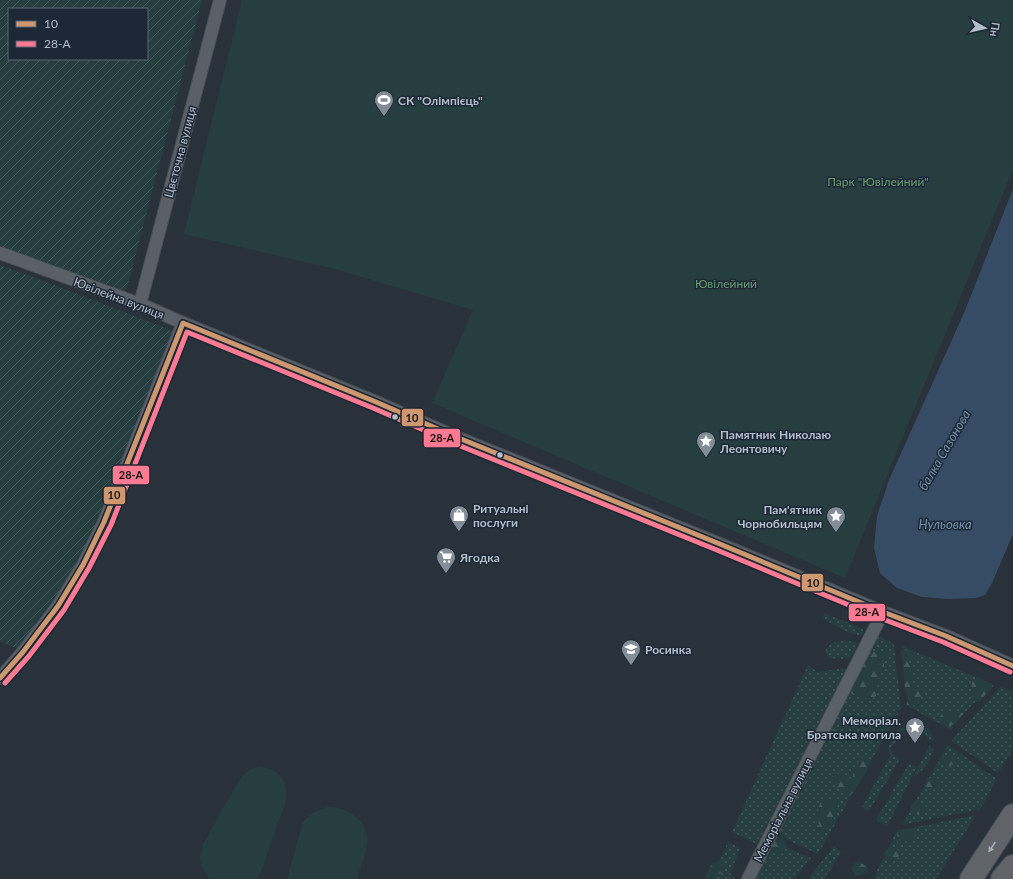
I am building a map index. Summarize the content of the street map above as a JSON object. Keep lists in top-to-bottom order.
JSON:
{
  "streets": {
    "street": ["Цвєточна вулиця", "Ювілейна вулиця", "Меморіальна вулиця"]
  },
  "crossings": [
    ["Цвєточна вулиця", "Ювілейна вулиця"],
    ["Ювілейна вулиця", "Меморіальна вулиця"]
  ],
  "water": ["балка Сазонова", "Нульовка"],
  "parks": ["Парк \"Ювілейний\"", "Ювілейний"],
  "places": {
    "sports": ["СК \"Олімпієць\""],
    "place": ["Памятник Николаю Леонтовичу", "Пам'ятник Чорнобильцям", "Меморіал. Братська могила"],
    "shop": ["Ритуальні послуги"],
    "supermarket": ["Ягодка"],
    "school or university": ["Росинка"]
  },
  "lines": ["transit line 10", "transit line 28-А"],
  "legend": ["10", "28-А"],
  "north": "right"
}
